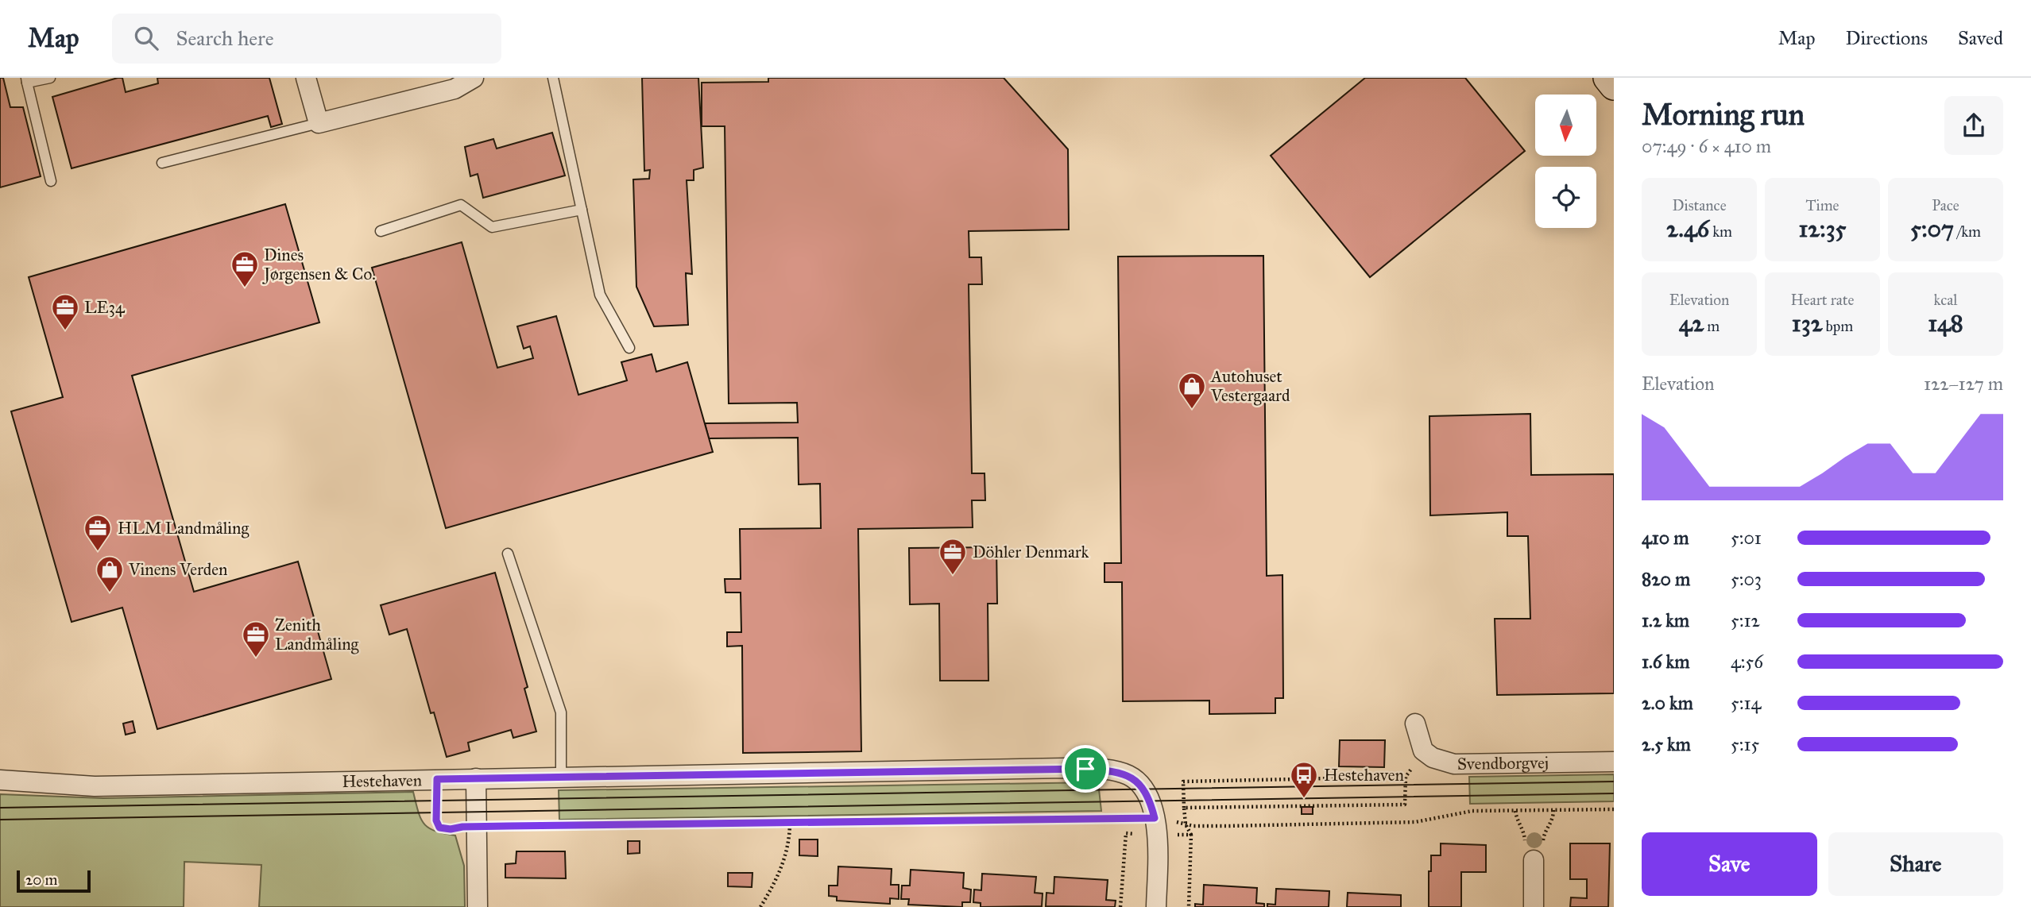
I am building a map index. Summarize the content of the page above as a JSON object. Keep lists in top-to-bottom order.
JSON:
{
  "streets": {
    "street": ["Svendborgvej", "Hestehaven"]
  },
  "places": {
    "office": [
      "Dines Jørgensen & Co.",
      "LE34",
      "HLM Landmåling",
      "Döhler Denmark",
      "Zenith Landmåling"
    ],
    "shop": ["Autohuset Vestergaard", "Vinens Verden"],
    "bus stop": ["Hestehaven"]
  },
  "scale_bar": "20 m",
  "north": "bottom",
  "page": {
    "header": "Map",
    "search": "Search here",
    "nav": ["Map", "Directions", "Saved"],
    "heading": ["Morning run", "07:49 · 6 × 410 m"],
    "stats": [
      ["Distance", "2.46 km"],
      ["Time", "12:35"],
      ["Pace", "5:07 /km"],
      ["Elevation", "42 m"],
      ["Heart rate", "132 bpm"],
      ["kcal", "148"]
    ],
    "chart": ["Elevation", "122–127 m"],
    "list": [
      {
        "name": "410 m",
        "note": "5:01"
      },
      {
        "name": "820 m",
        "note": "5:03"
      },
      {
        "name": "1.2 km",
        "note": "5:12"
      },
      {
        "name": "1.6 km",
        "note": "4:56"
      },
      {
        "name": "2.0 km",
        "note": "5:14"
      },
      {
        "name": "2.5 km",
        "note": "5:15"
      }
    ],
    "buttons": ["Save", "Share"],
    "scale": "20 m"
  }
}
